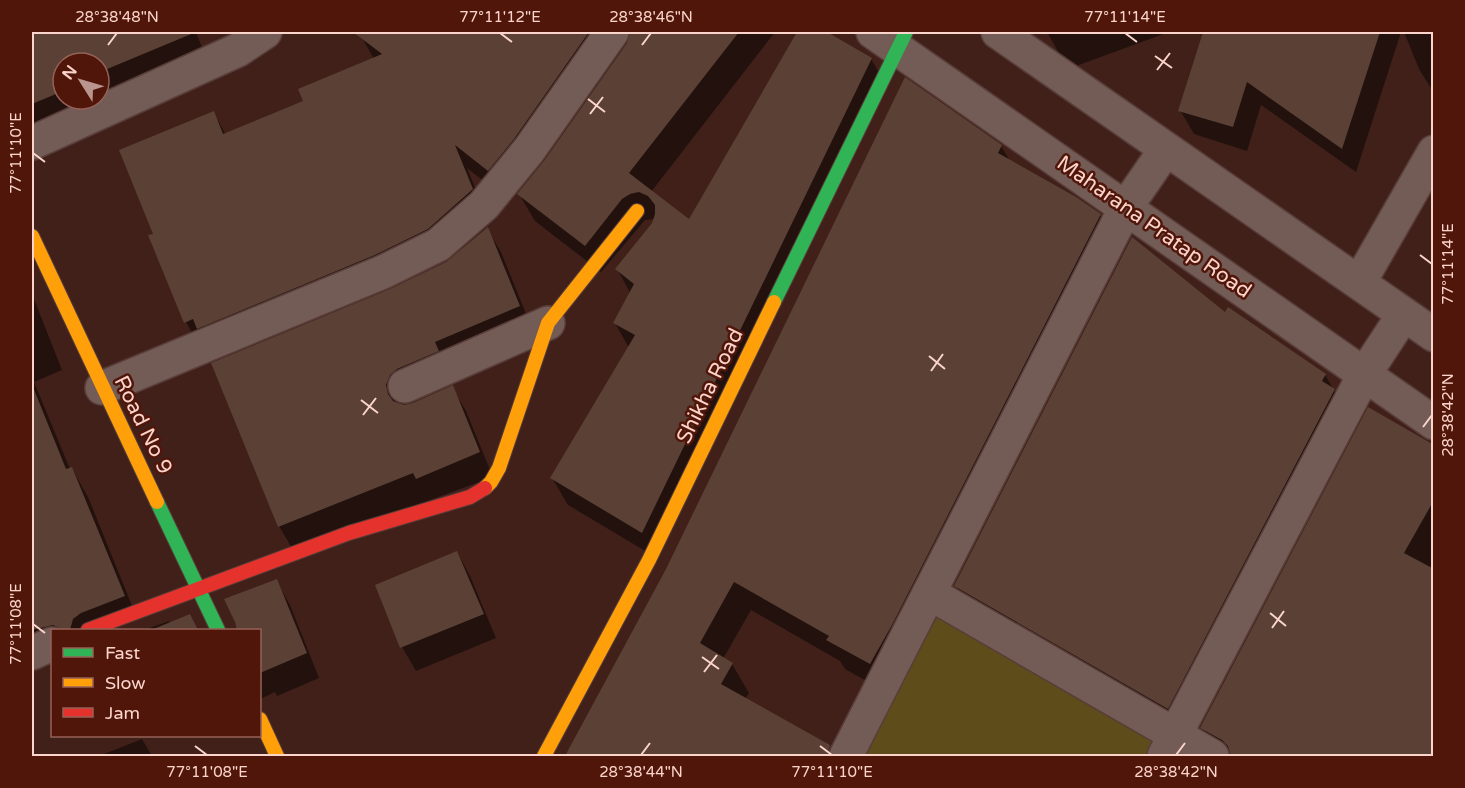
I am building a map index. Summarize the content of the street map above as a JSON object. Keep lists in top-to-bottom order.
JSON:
{
  "streets": {
    "street": ["Maharana Pratap Road", "Shikha Road", "Road No 9"]
  },
  "crossings": [
    ["Maharana Pratap Road", "Shikha Road"]
  ],
  "legend": ["Fast", "Slow", "Jam"],
  "north": "top left",
  "coordinates": [
    "28°38'48\"N",
    "77°11'12\"E",
    "28°38'46\"N",
    "77°11'14\"E",
    "77°11'10\"E",
    "28°38'42\"N",
    "77°11'08\"E",
    "28°38'44\"N"
  ]
}
